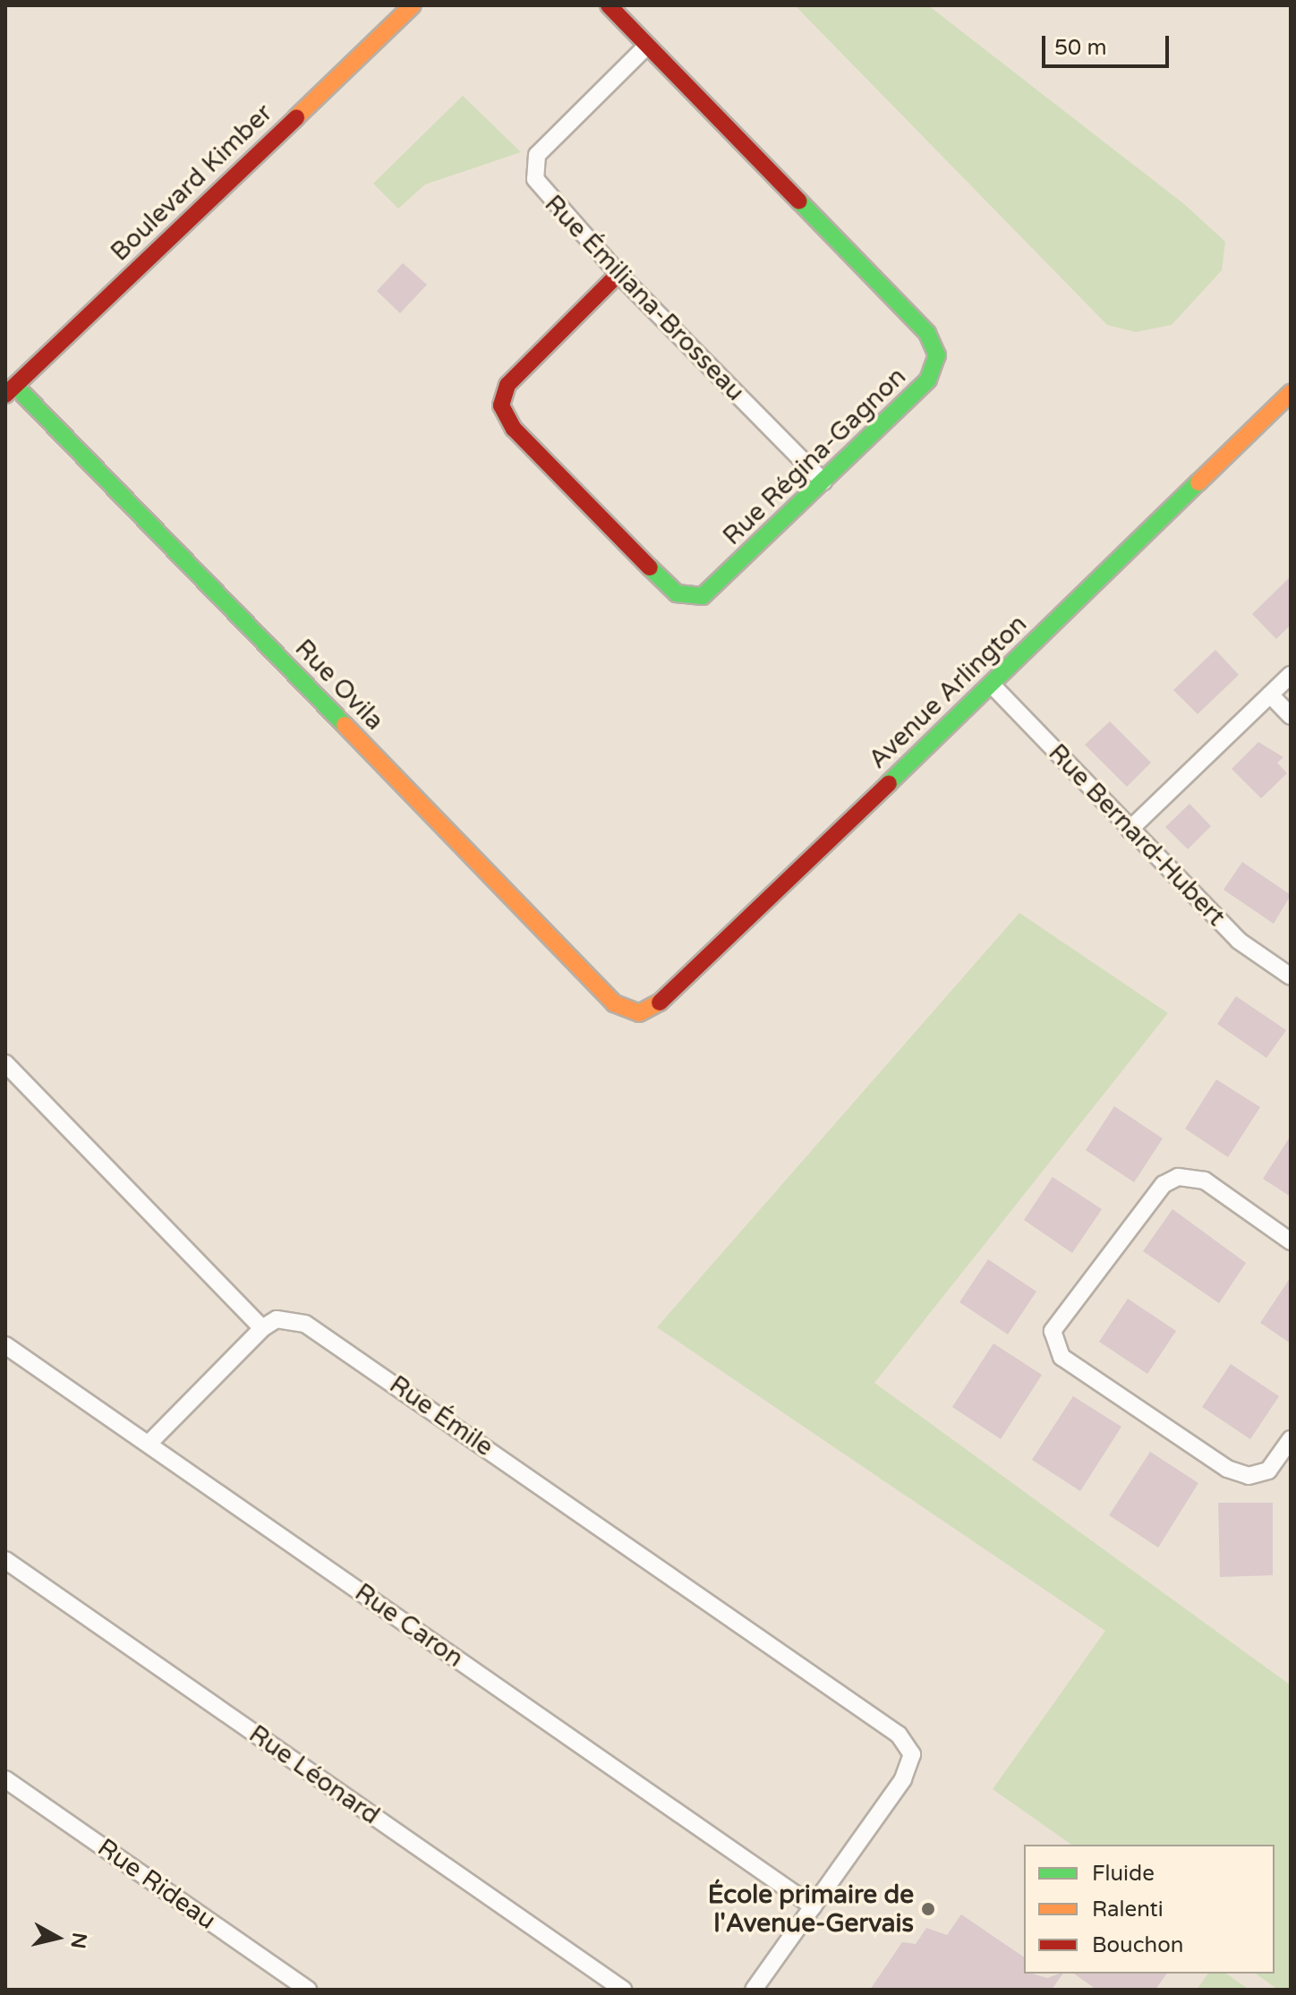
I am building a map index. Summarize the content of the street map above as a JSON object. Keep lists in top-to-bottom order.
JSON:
{
  "streets": {
    "street": [
      "Boulevard Kimber",
      "Rue Émiliana-Brosseau",
      "Rue Régina-Gagnon",
      "Rue Ovila",
      "Avenue Arlington",
      "Rue Bernard-Hubert",
      "Rue Émile",
      "Rue Caron",
      "Rue Léonard",
      "Rue Rideau"
    ]
  },
  "crossings": [
    ["Boulevard Kimber", "Rue Ovila"],
    ["Rue Émiliana-Brosseau", "Rue Régina-Gagnon"],
    ["Rue Ovila", "Avenue Arlington"],
    ["Avenue Arlington", "Rue Bernard-Hubert"],
    ["Rue Émile", "Rue Caron"]
  ],
  "places": ["École primaire de l'Avenue-Gervais"],
  "legend": ["Fluide", "Ralenti", "Bouchon"],
  "scale_bar": "50 m",
  "north": "right"
}
